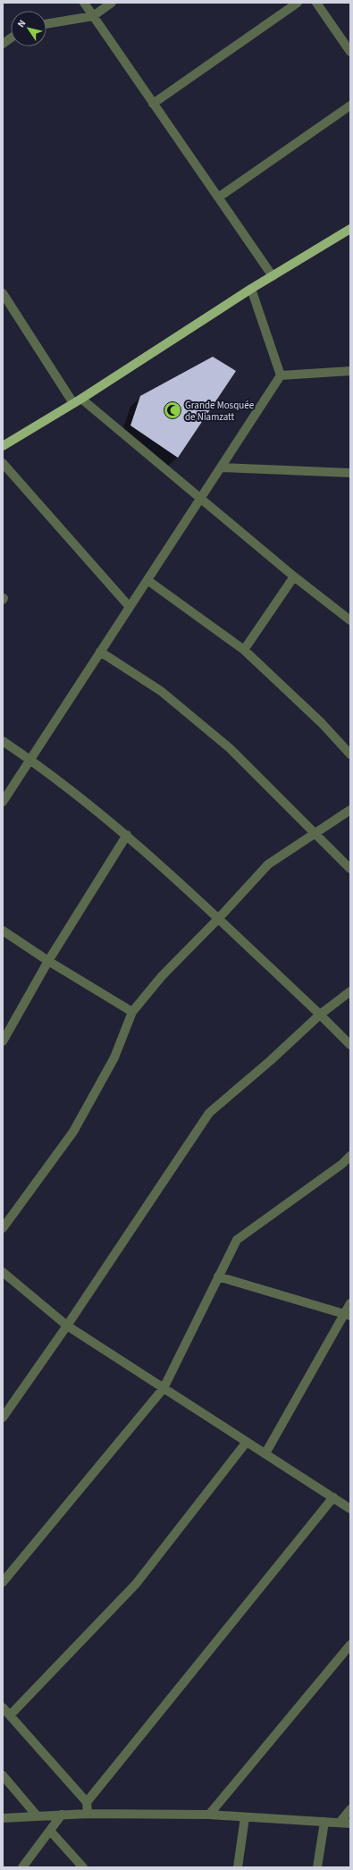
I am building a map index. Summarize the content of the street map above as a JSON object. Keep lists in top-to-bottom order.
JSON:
{
  "places": {
    "mosque": ["Grande Mosquée de Niamzatt"]
  },
  "north": "top left"
}
